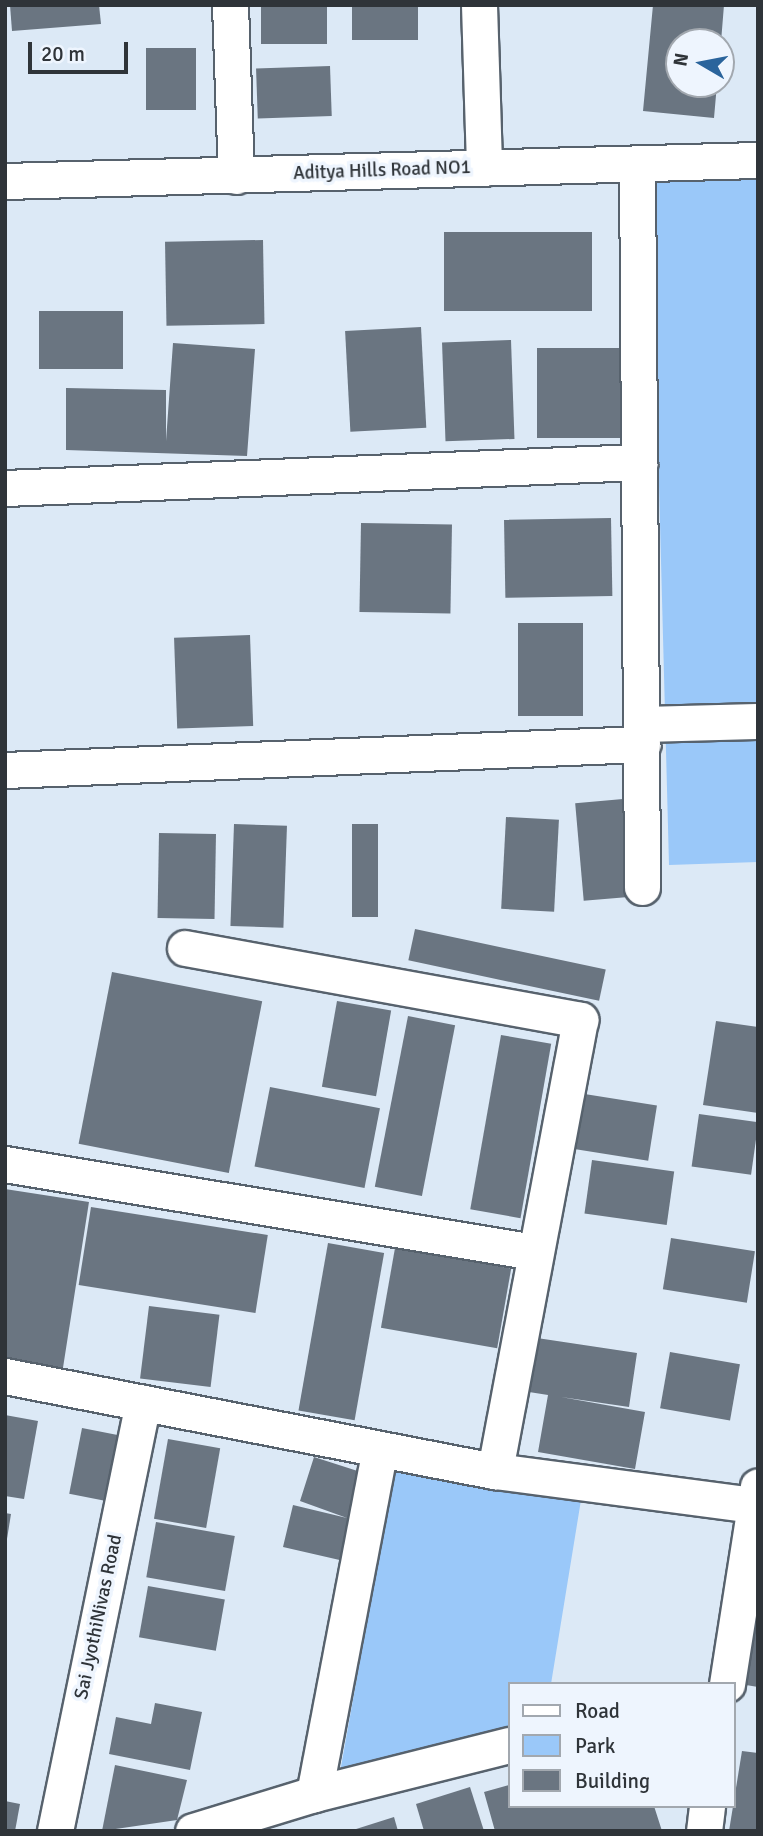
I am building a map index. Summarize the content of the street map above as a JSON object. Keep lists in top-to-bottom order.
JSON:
{
  "streets": {
    "street": ["Aditya Hills Road NO1", "Sai JyothiNivas Road"]
  },
  "legend": ["Road", "Park", "Building"],
  "scale_bar": "20 m",
  "north": "left"
}
